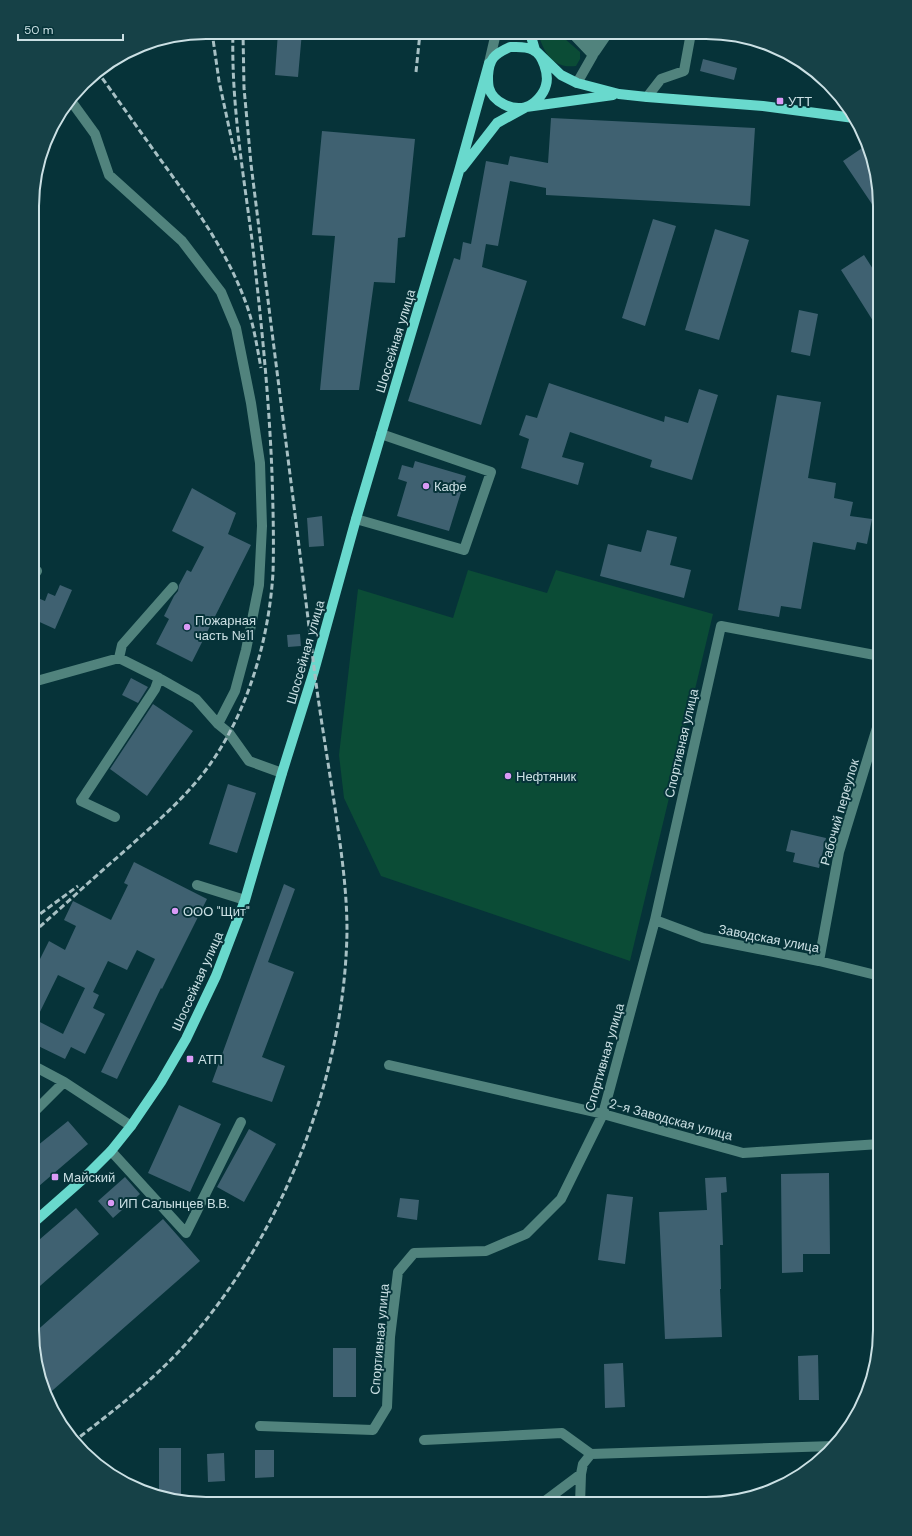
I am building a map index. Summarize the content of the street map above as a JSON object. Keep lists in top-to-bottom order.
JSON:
{
  "streets": {
    "main road": ["Шоссейная улица"],
    "street": [
      "Спортивная улица",
      "Рабочий переулок",
      "Заводская улица",
      "2-я Заводская улица"
    ]
  },
  "crossings": [
    ["Спортивная улица", "Заводская улица"],
    ["Спортивная улица", "2-я Заводская улица"],
    ["Рабочий переулок", "Заводская улица"]
  ],
  "places": {
    "transit": ["УТТ", "АТП", "Майский"],
    "other": [
      "Кафе",
      "Пожарная часть №11",
      "Нефтяник",
      "ООО \"Щит\"",
      "ИП Салынцев В.В."
    ]
  },
  "scale_bar": "50 m"
}
